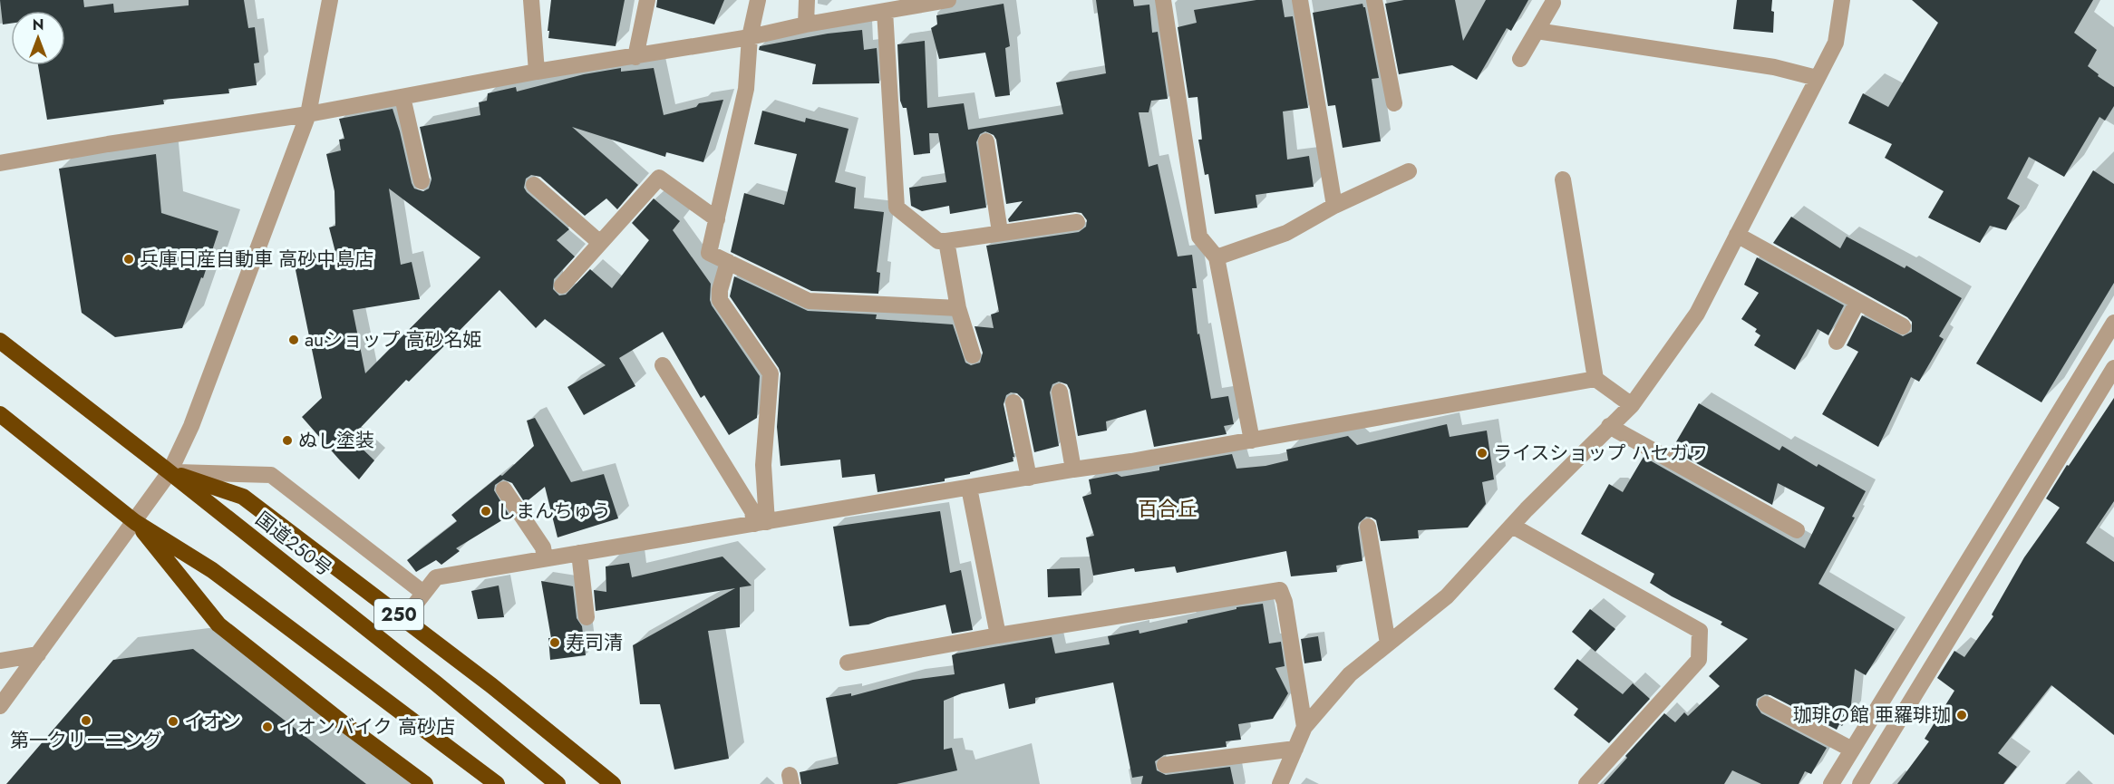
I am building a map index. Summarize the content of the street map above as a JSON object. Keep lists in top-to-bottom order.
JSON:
{
  "streets": {
    "highway": ["国道250号", "250"]
  },
  "crossings": [
    ["国道250号", "250"]
  ],
  "districts": ["百合丘"],
  "places": [
    "兵庫日産自動車 高砂中島店",
    "auショップ 高砂名姫",
    "ぬし塗装",
    "ライスショップ ハセガワ",
    "しまんちゅう",
    "寿司清",
    "珈琲の館 亜羅琲珈",
    "第一クリーニング",
    "イオン",
    "イオンバイク 高砂店"
  ],
  "north": "top"
}
